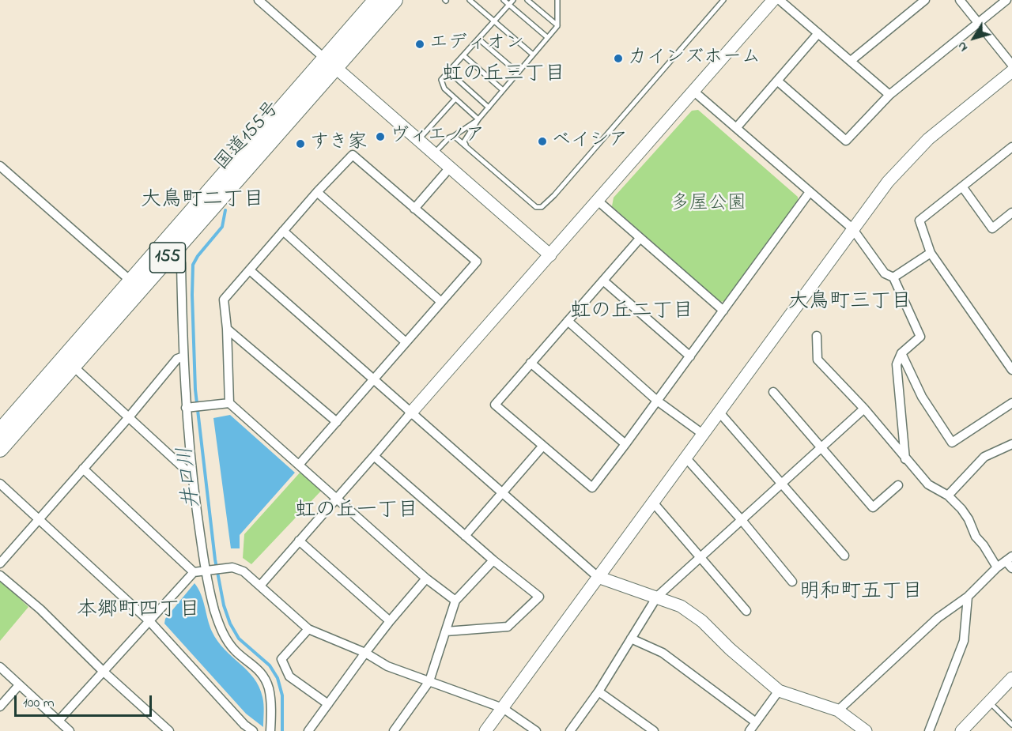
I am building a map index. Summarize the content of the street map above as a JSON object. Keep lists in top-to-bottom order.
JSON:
{
  "streets": {
    "highway": ["国道155号", "155"]
  },
  "districts": [
    "虹の丘三丁目",
    "大鳥町二丁目",
    "大鳥町三丁目",
    "虹の丘二丁目",
    "虹の丘一丁目",
    "明和町五丁目",
    "本郷町四丁目"
  ],
  "water": ["井口川"],
  "parks": ["多屋公園"],
  "places": [
    "エディオン",
    "カインズホーム",
    "ヴィエノア",
    "ベイシア",
    "すき家"
  ],
  "scale_bar": "100 m",
  "north": "bottom left"
}
